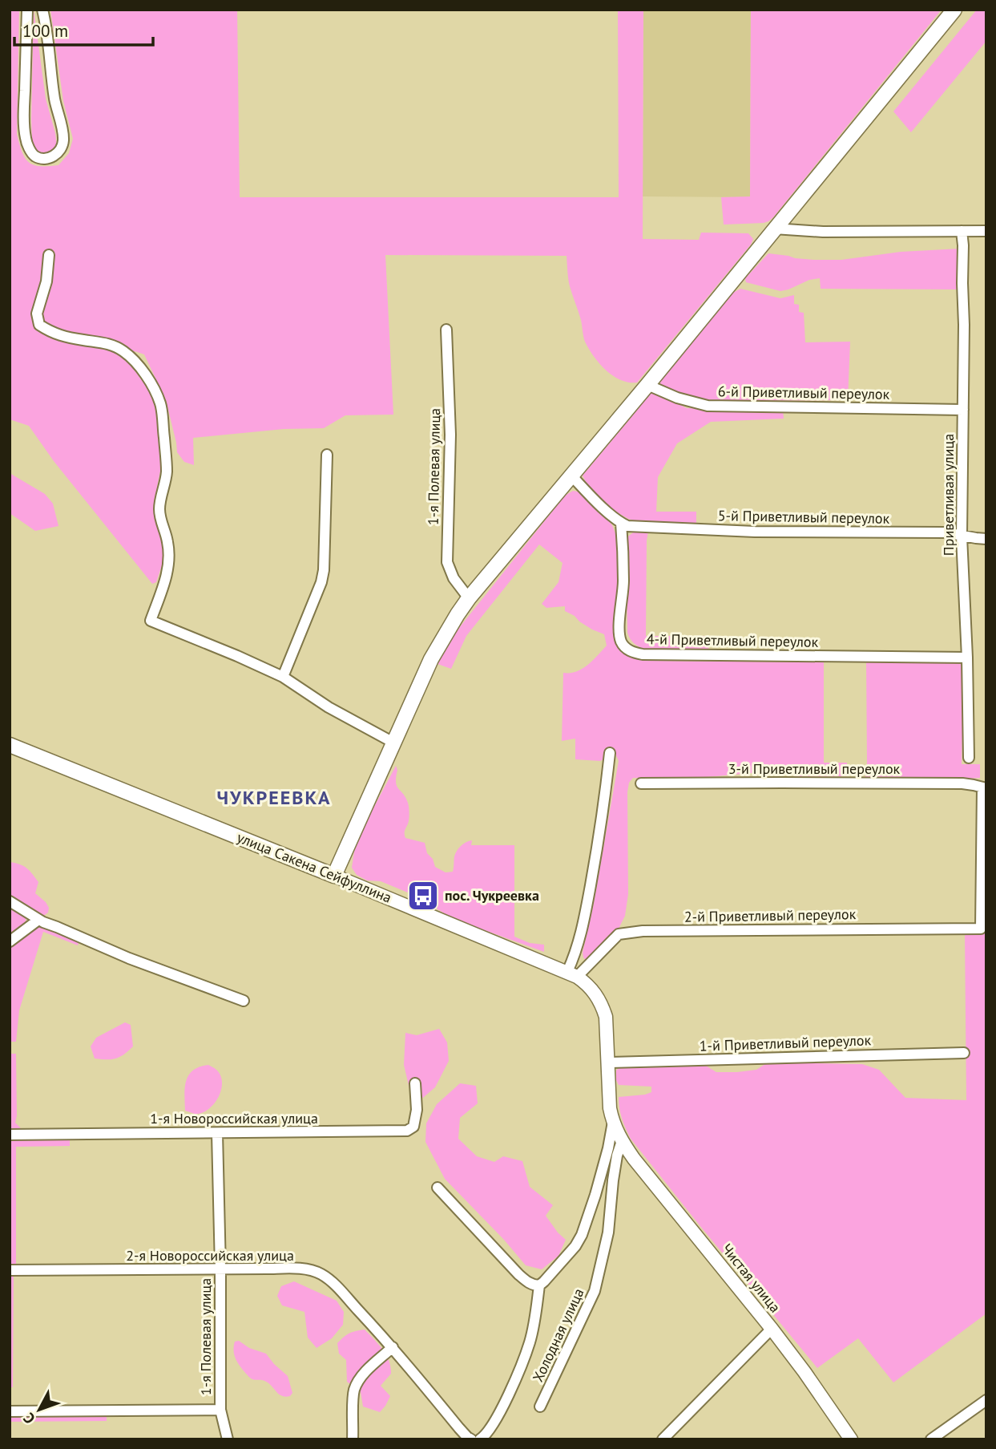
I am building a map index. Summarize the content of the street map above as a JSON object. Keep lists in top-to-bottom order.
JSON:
{
  "streets": {
    "main road": ["улица Сакена Сейфуллина"],
    "street": [
      "6-й Приветливый переулок",
      "1-я Полевая улица",
      "Приветливая улица",
      "5-й Приветливый переулок",
      "4-й Приветливый переулок",
      "3-й Приветливый переулок",
      "2-й Приветливый переулок",
      "1-й Приветливый переулок",
      "1-я Новороссийская улица",
      "2-я Новороссийская улица",
      "Чистая улица",
      "Холодная улица"
    ]
  },
  "crossings": [
    ["6-й Приветливый переулок", "Приветливая улица"],
    ["1-я Полевая улица", "1-я Новороссийская улица"],
    ["1-я Полевая улица", "2-я Новороссийская улица"],
    ["Приветливая улица", "5-й Приветливый переулок"],
    ["Приветливая улица", "4-й Приветливый переулок"],
    ["5-й Приветливый переулок", "4-й Приветливый переулок"],
    ["3-й Приветливый переулок", "2-й Приветливый переулок"],
    ["улица Сакена Сейфуллина", "2-й Приветливый переулок"],
    ["улица Сакена Сейфуллина", "1-й Приветливый переулок"],
    ["улица Сакена Сейфуллина", "Чистая улица"],
    ["улица Сакена Сейфуллина", "Холодная улица"],
    ["Чистая улица", "Холодная улица"]
  ],
  "districts": ["ЧУКРЕЕВКА"],
  "places": {
    "bus stop": ["пос. Чукреевка"]
  },
  "scale_bar": "100 m",
  "north": "bottom left"
}
